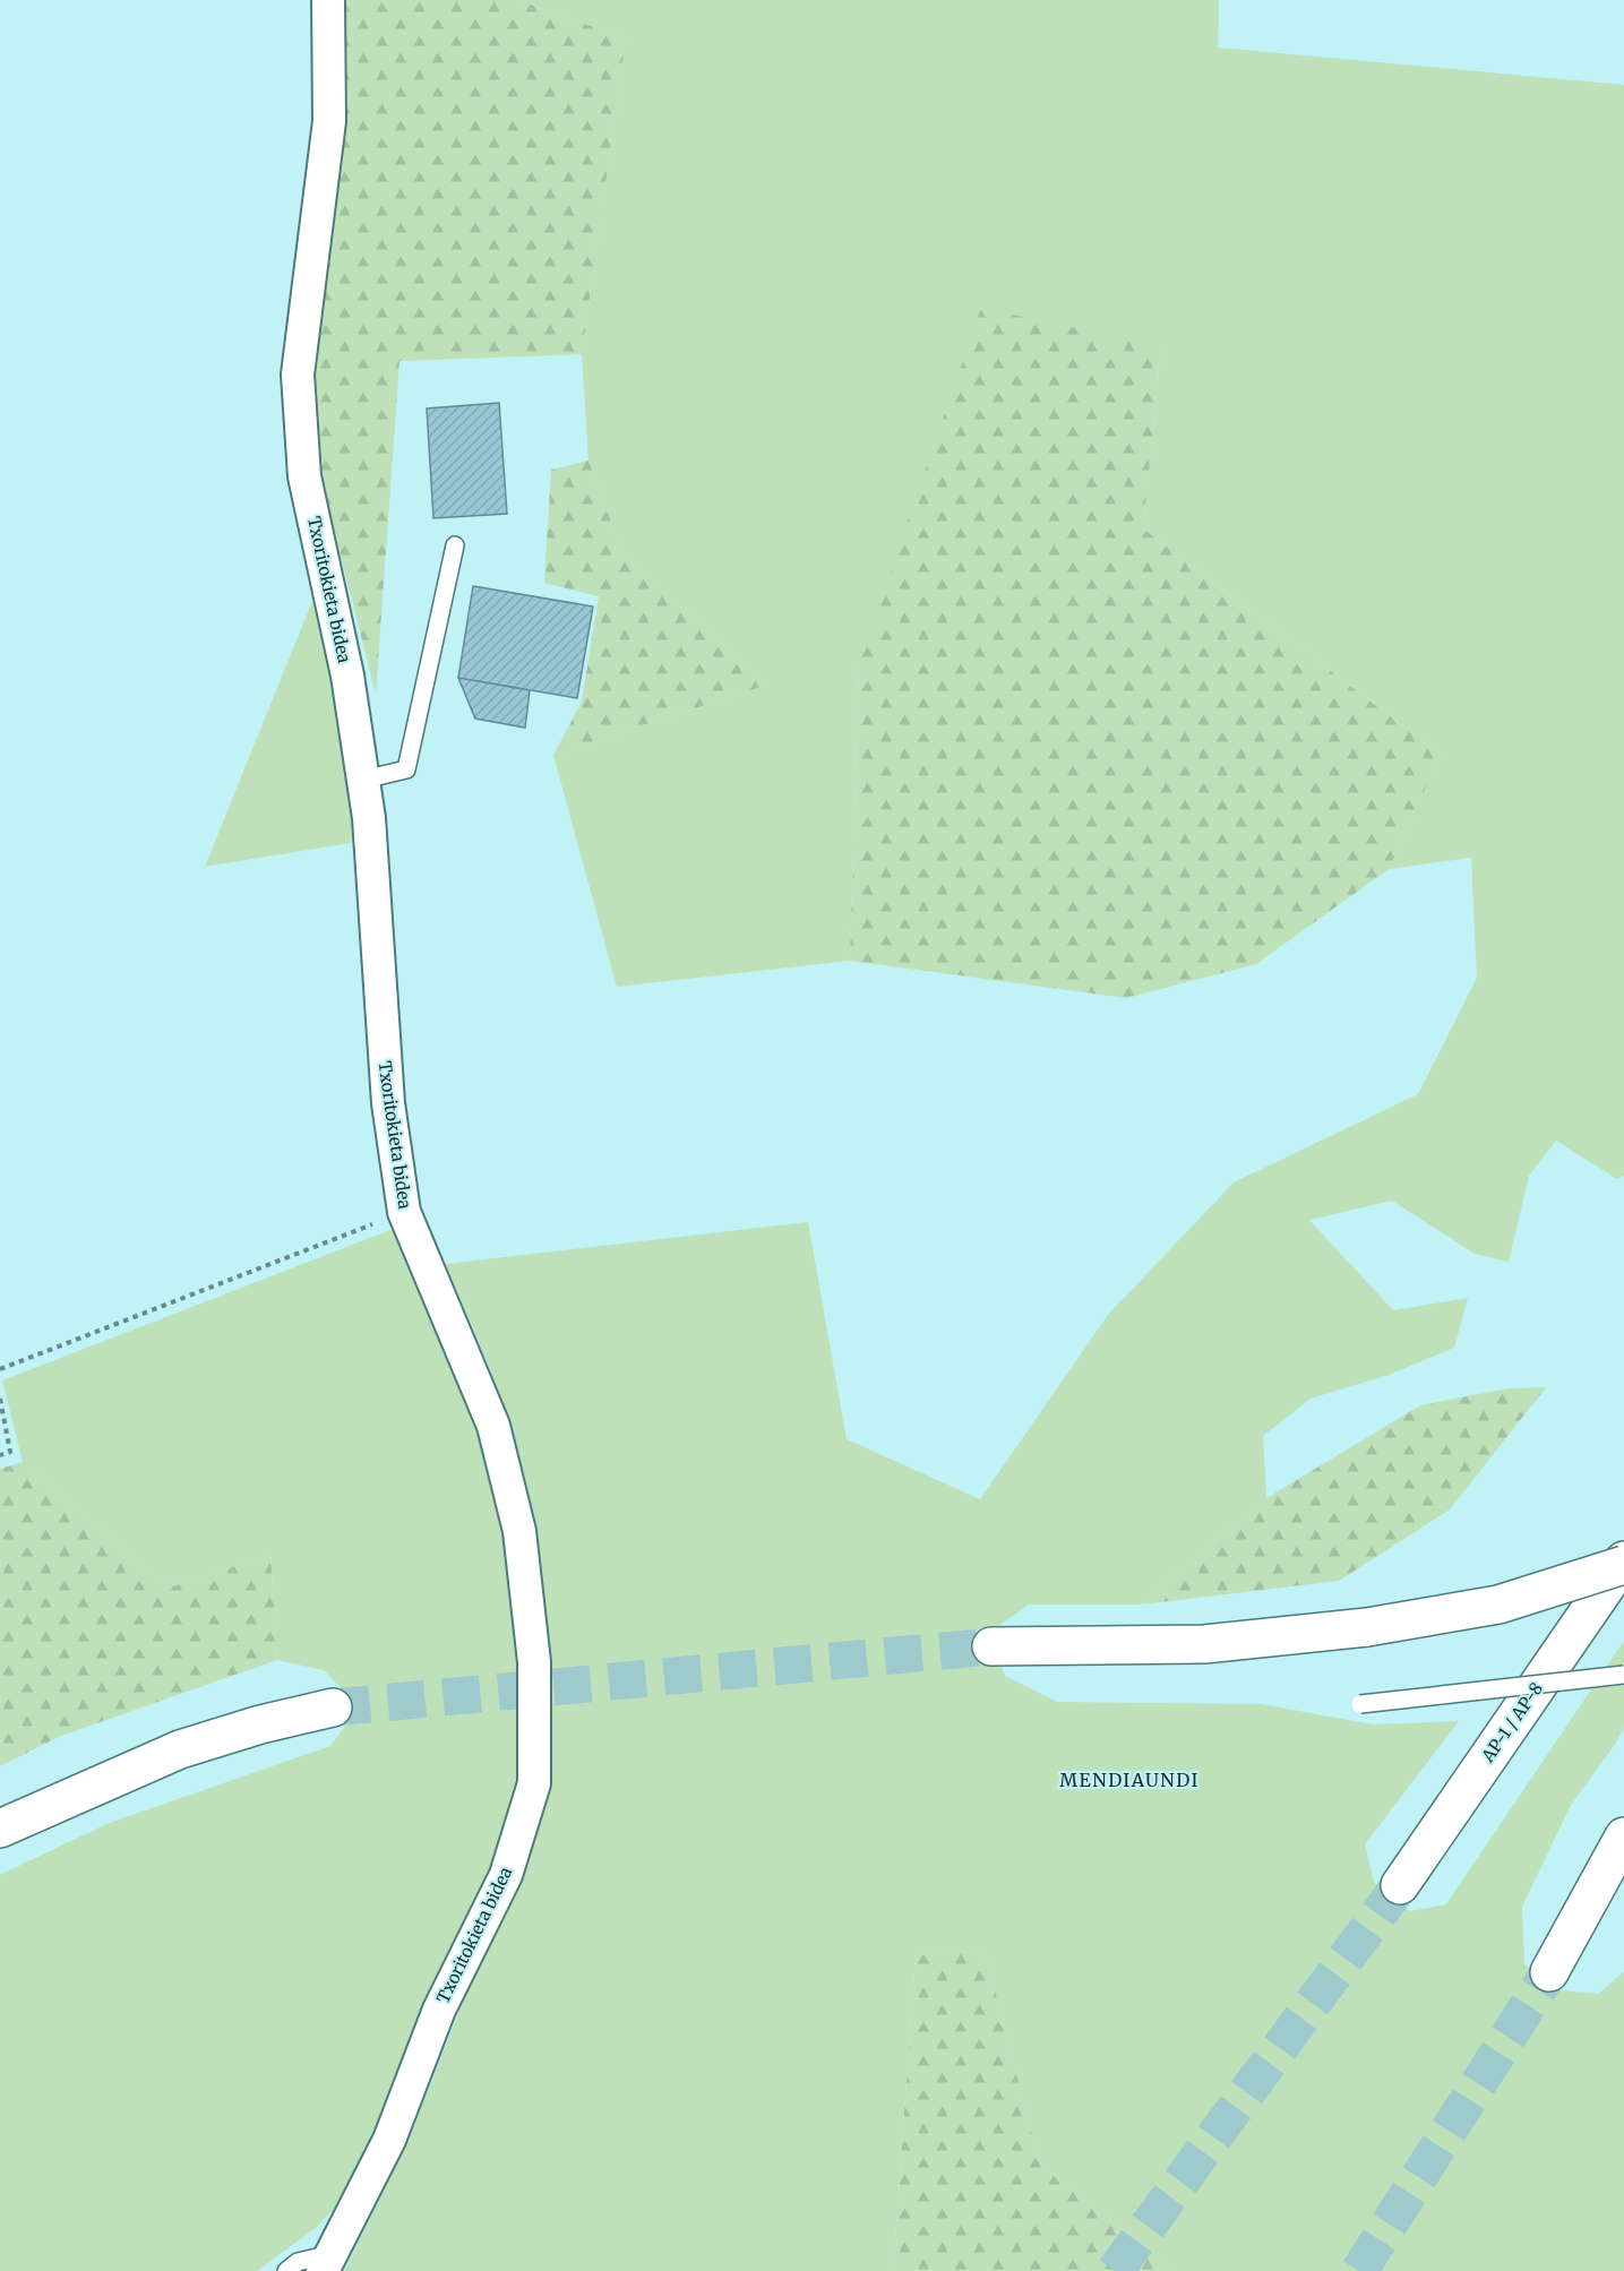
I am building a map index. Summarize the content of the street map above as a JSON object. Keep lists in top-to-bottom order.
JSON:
{
  "streets": {
    "main road": ["AP-1 / AP-8"],
    "street": ["Txoritokieta bidea"]
  },
  "districts": ["MENDIAUNDI"]
}
